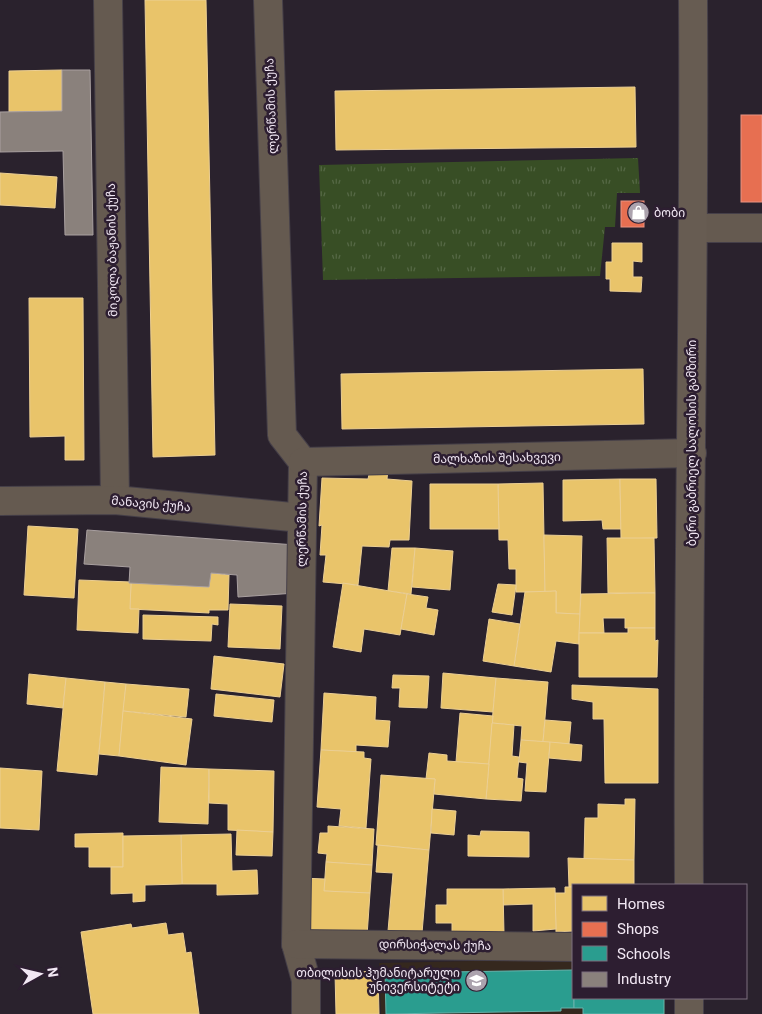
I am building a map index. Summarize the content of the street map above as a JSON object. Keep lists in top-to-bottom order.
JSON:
{
  "streets": {
    "main road": ["ბერი გაბრიელ სალოსის გამზირი"],
    "street": [
      "ლერწამის ქუჩა",
      "მიკოლა ბაჟანის ქუჩა",
      "მალხაზის შესახვევი",
      "მანავის ქუჩა",
      "დირსიჭალას ქუჩა"
    ]
  },
  "crossings": [
    ["ლერწამის ქუჩა", "მალხაზის შესახვევი"],
    ["ლერწამის ქუჩა", "მანავის ქუჩა"],
    ["ლერწამის ქუჩა", "დირსიჭალას ქუჩა"],
    ["მიკოლა ბაჟანის ქუჩა", "მანავის ქუჩა"],
    ["ბერი გაბრიელ სალოსის გამზირი", "მალხაზის შესახვევი"]
  ],
  "places": {
    "shop": ["ბობი"],
    "school or university": ["თბილისის ჰუმანიტარული უნივერსიტეტი"]
  },
  "legend": [
    "Homes",
    "Shops",
    "Schools",
    "Industry"
  ],
  "north": "right"
}
